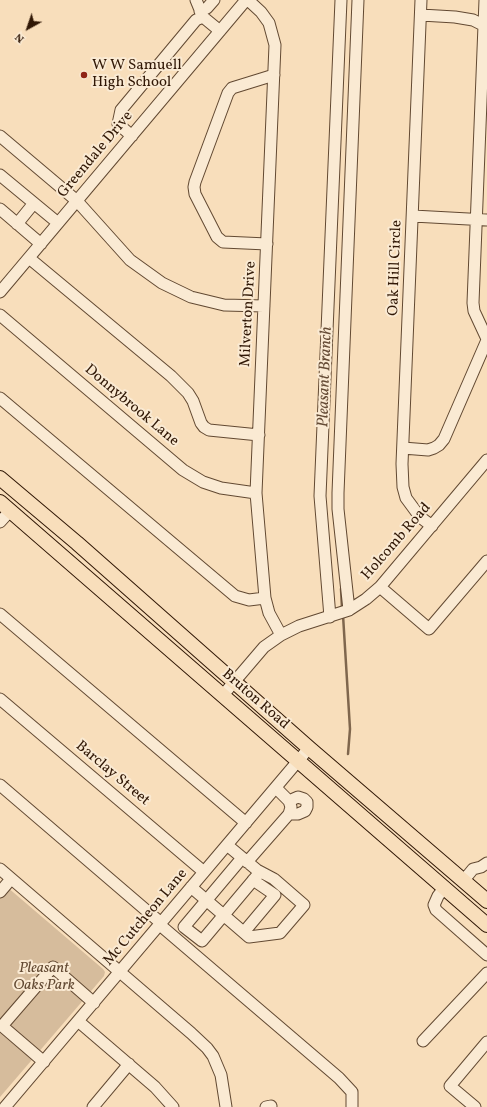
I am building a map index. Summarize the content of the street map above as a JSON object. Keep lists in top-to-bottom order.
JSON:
{
  "streets": {
    "main road": ["Bruton Road"],
    "street": [
      "Greendale Drive",
      "Oak Hill Circle",
      "Milverton Drive",
      "Donnybrook Lane",
      "Holcomb Road",
      "Barclay Street",
      "Mc Cutcheon Lane"
    ]
  },
  "crossings": [
    ["Greendale Drive", "Milverton Drive"],
    ["Oak Hill Circle", "Holcomb Road"],
    ["Milverton Drive", "Donnybrook Lane"],
    ["Milverton Drive", "Holcomb Road"],
    ["Holcomb Road", "Bruton Road"],
    ["Bruton Road", "Mc Cutcheon Lane"],
    ["Barclay Street", "Mc Cutcheon Lane"]
  ],
  "water": ["Pleasant Branch"],
  "parks": ["Pleasant Oaks Park"],
  "places": ["W W Samuell High School"],
  "north": "bottom left"
}
